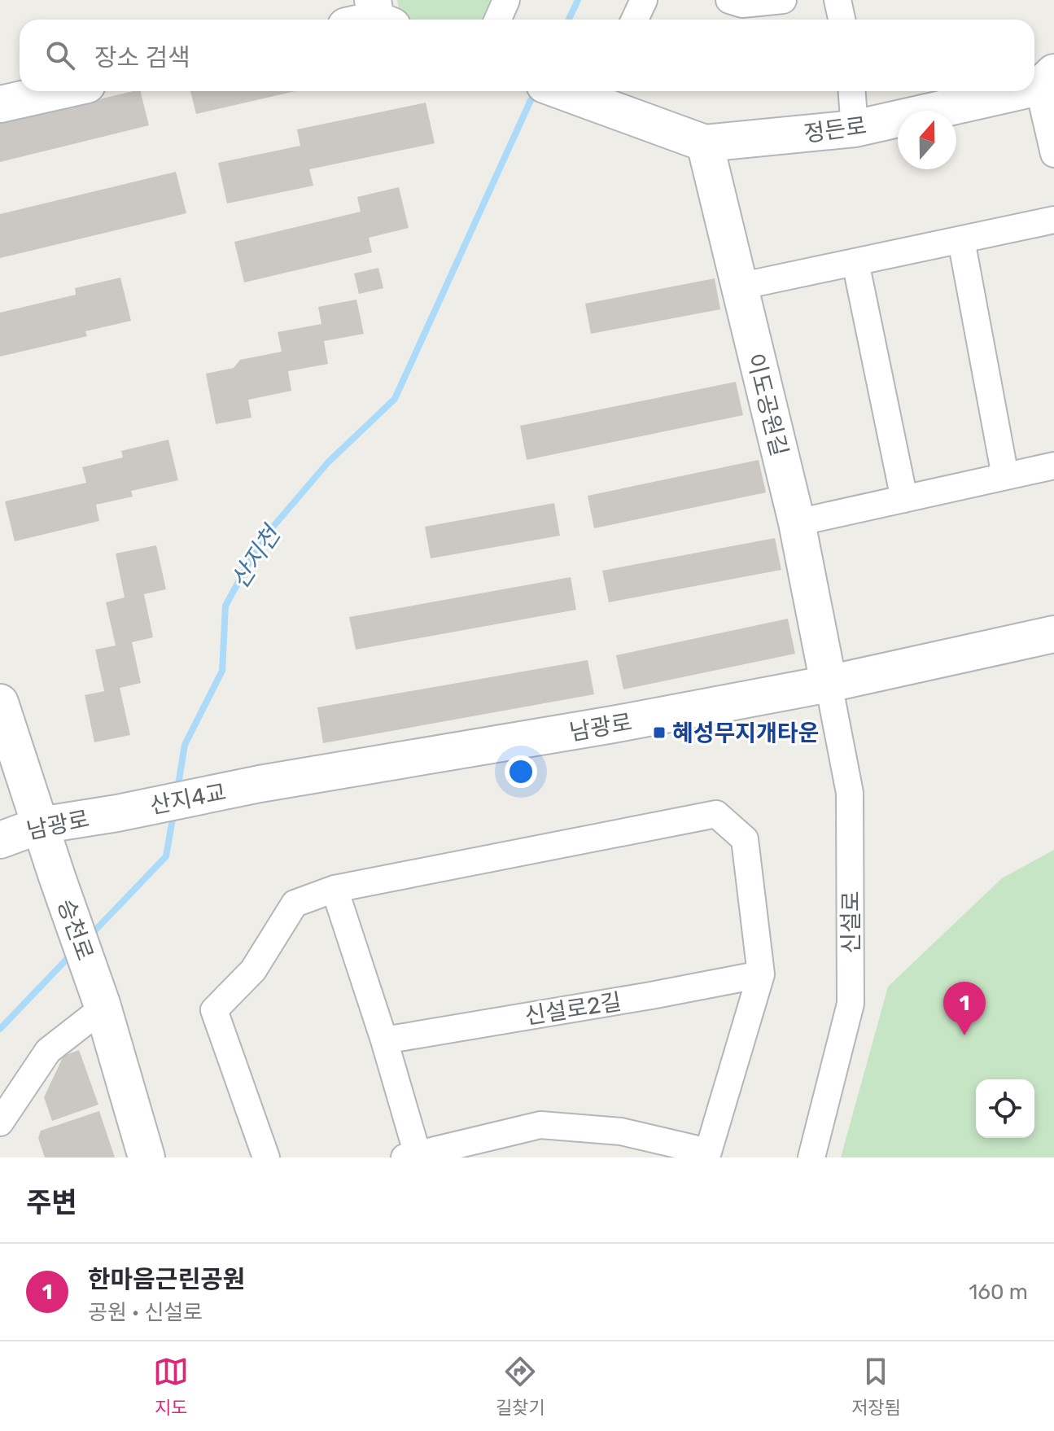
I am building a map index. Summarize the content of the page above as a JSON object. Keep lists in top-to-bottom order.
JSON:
{
  "streets": {
    "main road": [
      "정든로",
      "이도공원길",
      "남광로",
      "산지4교",
      "승천로"
    ],
    "street": ["신설로", "신설로2길"]
  },
  "crossings": [
    ["정든로", "이도공원길"],
    ["이도공원길", "남광로"],
    ["이도공원길", "신설로"],
    ["남광로", "산지4교"],
    ["남광로", "신설로"],
    ["남광로", "승천로"]
  ],
  "water": ["산지천"],
  "places": {
    "transit": ["혜성무지개타운"]
  },
  "north": "top",
  "page": {
    "search": "장소 검색",
    "pins": "1",
    "heading": "주변",
    "list": [
      {
        "mark": "1",
        "name": "한마음근린공원",
        "note": "공원 · 신설로",
        "value": "160 m"
      }
    ],
    "nav": ["지도", "길찾기", "저장됨"]
  }
}
